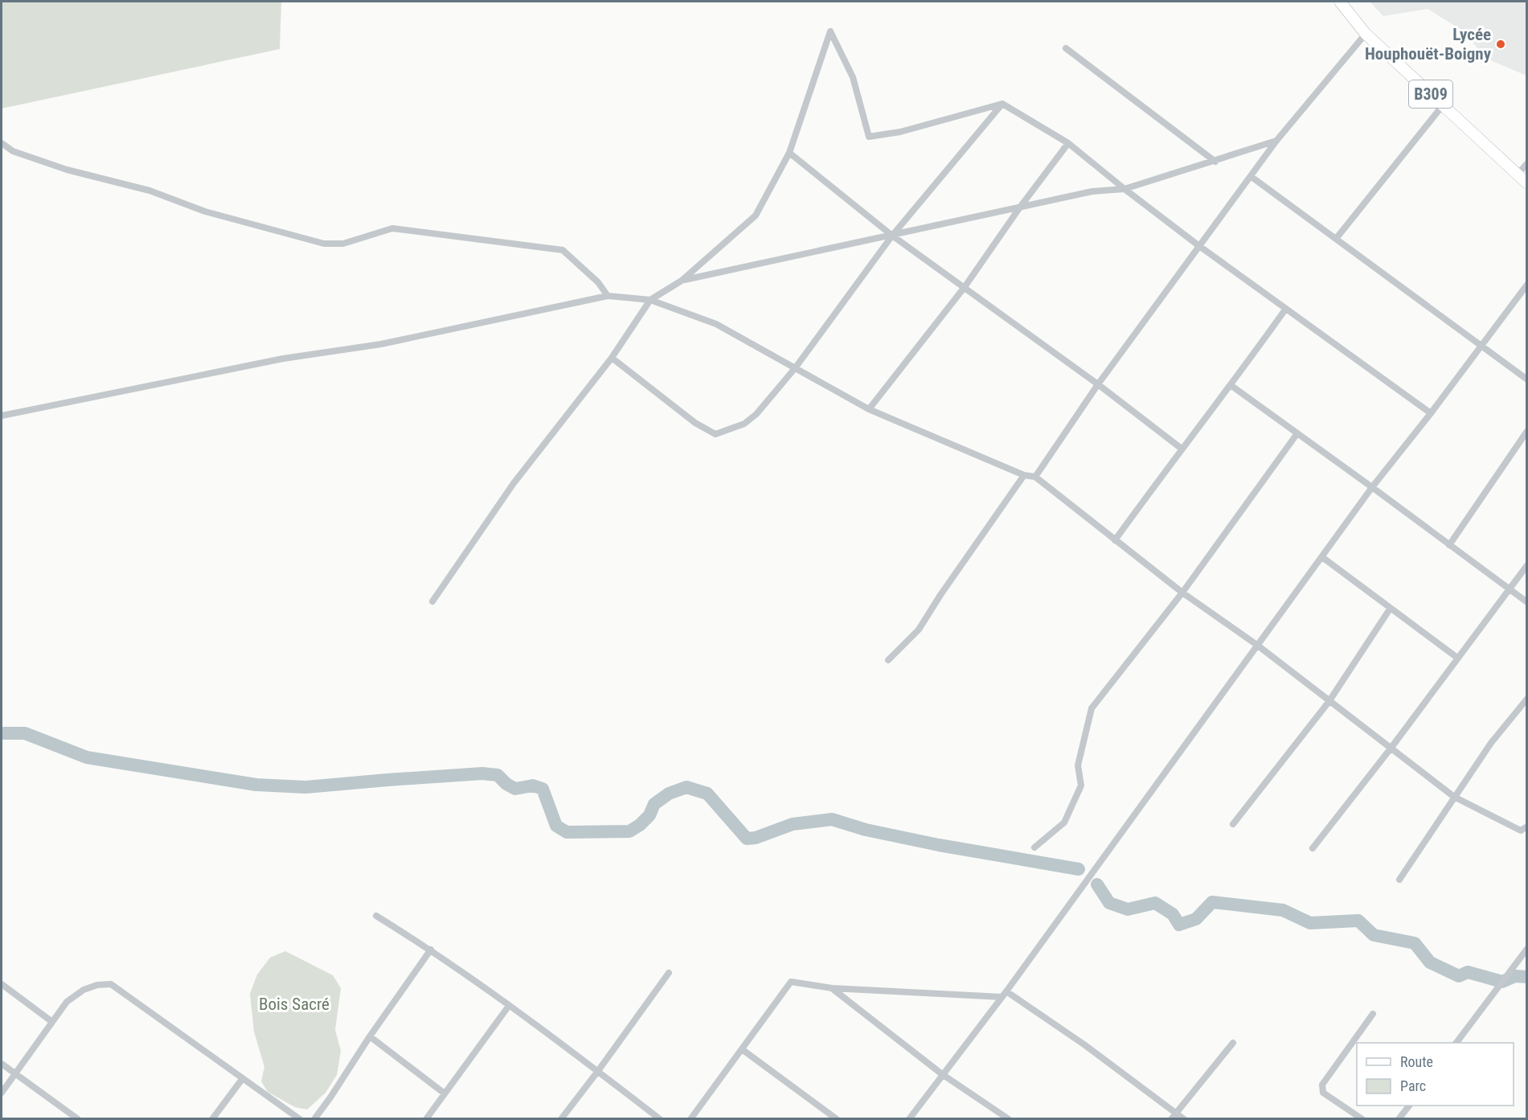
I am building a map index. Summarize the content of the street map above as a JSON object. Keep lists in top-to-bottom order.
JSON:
{
  "streets": {
    "main road": ["B309"]
  },
  "parks": ["Bois Sacré"],
  "places": ["Lycée Houphouët-Boigny"],
  "legend": ["Route", "Parc"]
}
